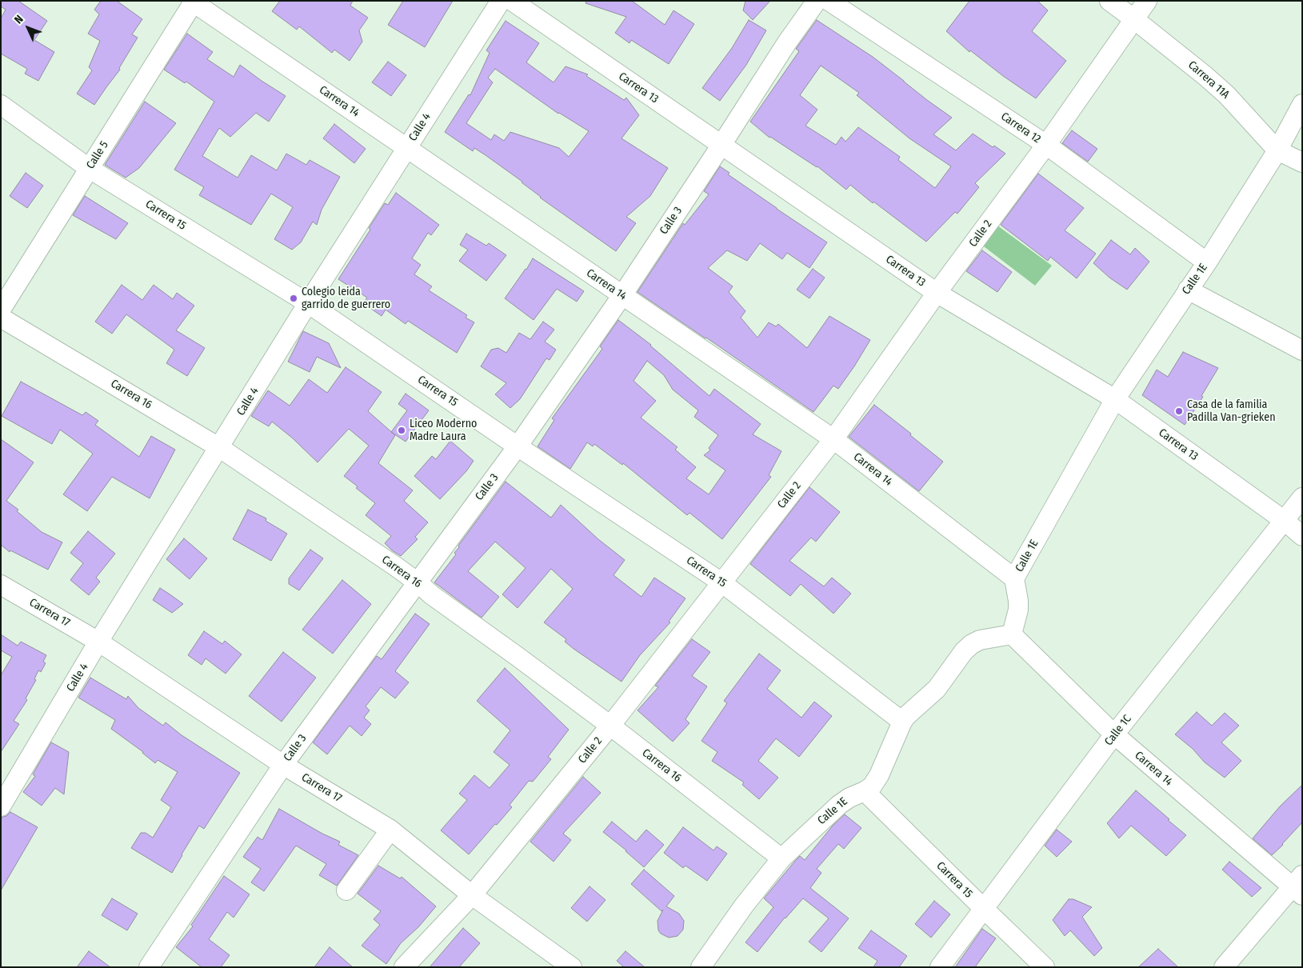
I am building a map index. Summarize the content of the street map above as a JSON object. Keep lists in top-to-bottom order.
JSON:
{
  "streets": {
    "street": [
      "Carrera 11A",
      "Carrera 13",
      "Carrera 14",
      "Calle 4",
      "Carrera 12",
      "Calle 5",
      "Carrera 15",
      "Calle 3",
      "Calle 2",
      "Calle 1E",
      "Carrera 16",
      "Carrera 17",
      "Calle 1C"
    ]
  },
  "crossings": [
    ["Carrera 11A", "Calle 2"],
    ["Carrera 11A", "Calle 1E"],
    ["Carrera 13", "Calle 3"],
    ["Carrera 13", "Calle 2"],
    ["Carrera 13", "Calle 1E"],
    ["Carrera 13", "Calle 1C"],
    ["Carrera 14", "Calle 4"],
    ["Carrera 14", "Calle 5"],
    ["Carrera 14", "Calle 3"],
    ["Carrera 14", "Calle 2"],
    ["Carrera 14", "Calle 1E"],
    ["Carrera 14", "Calle 1C"],
    ["Calle 4", "Carrera 15"],
    ["Calle 4", "Carrera 16"],
    ["Calle 4", "Carrera 17"],
    ["Carrera 12", "Calle 2"],
    ["Carrera 12", "Calle 1E"],
    ["Calle 5", "Carrera 15"],
    ["Carrera 15", "Calle 3"],
    ["Carrera 15", "Calle 2"],
    ["Carrera 15", "Calle 1E"],
    ["Carrera 15", "Calle 1C"],
    ["Calle 3", "Carrera 16"],
    ["Calle 3", "Carrera 17"],
    ["Calle 2", "Carrera 16"],
    ["Calle 2", "Carrera 17"],
    ["Calle 1E", "Carrera 16"]
  ],
  "places": ["Colegio leida garrido de guerrero", "Casa de la familia Padilla Van-grieken", "Liceo Moderno Madre Laura"],
  "north": "top left"
}
